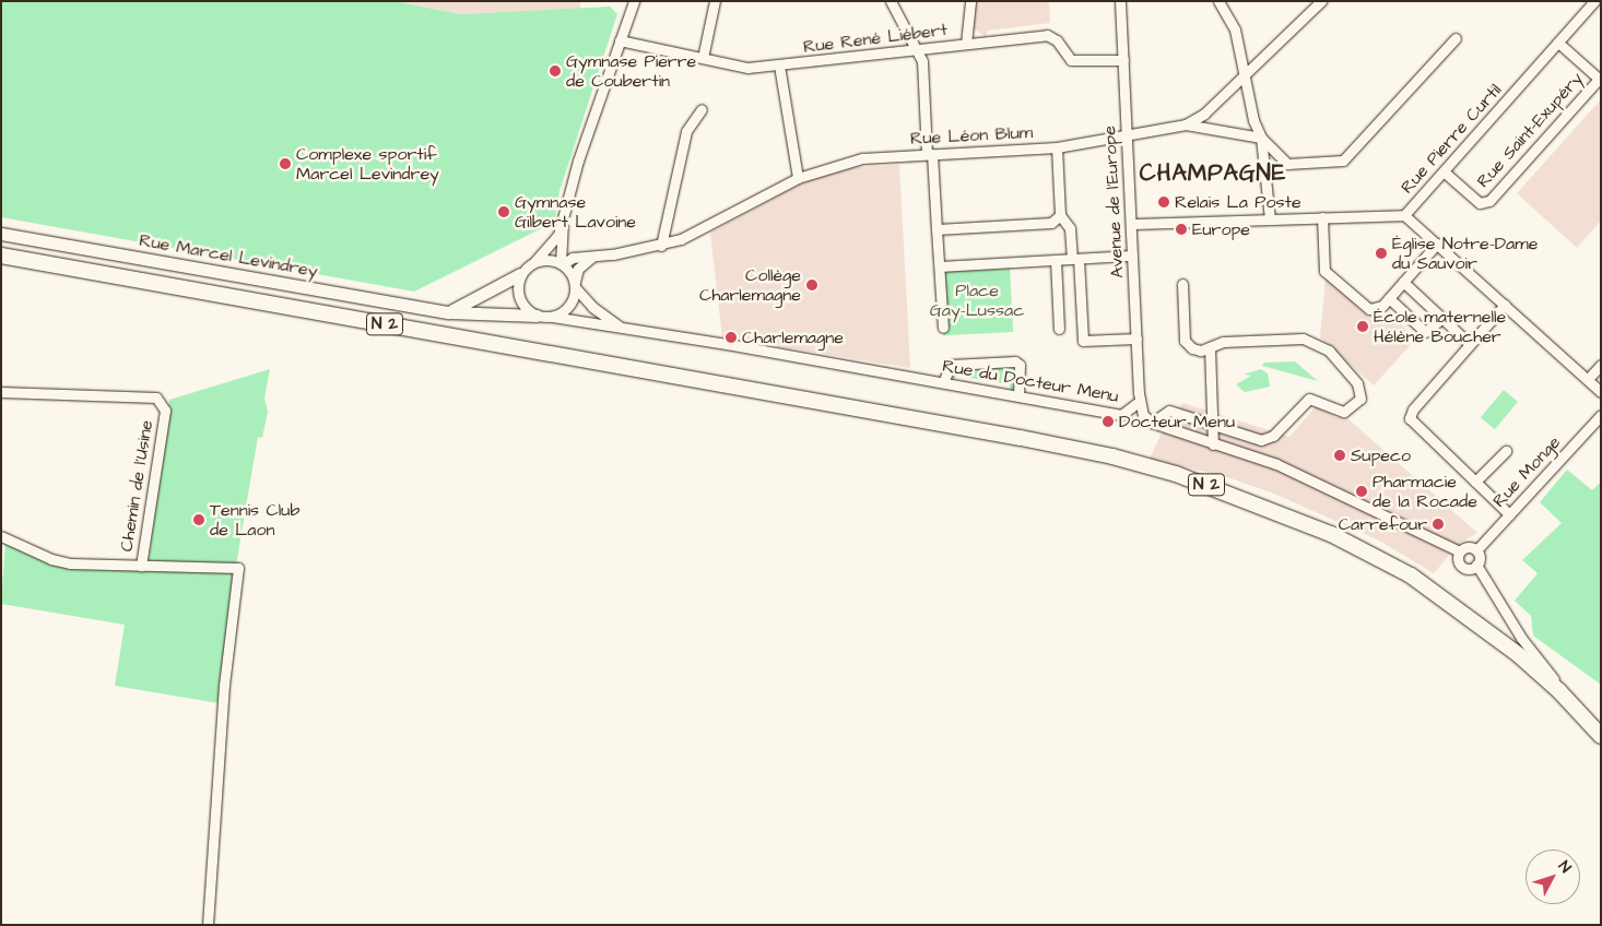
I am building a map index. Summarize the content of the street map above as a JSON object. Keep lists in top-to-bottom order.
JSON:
{
  "streets": {
    "main road": ["N 2"],
    "street": [
      "Rue René Liébert",
      "Rue Saint-Exupéry",
      "Rue Léon Blum",
      "Rue Pierre Curtil",
      "Avenue de l'Europe",
      "Rue Marcel Levindrey",
      "Rue du Docteur Menu",
      "Rue Monge",
      "Chemin de l'Usine"
    ]
  },
  "crossings": [
    ["Rue René Liébert", "Avenue de l'Europe"],
    ["Rue Saint-Exupéry", "Rue Pierre Curtil"],
    ["Rue Léon Blum", "Avenue de l'Europe"],
    ["Rue Léon Blum", "Rue Marcel Levindrey"],
    ["Rue Léon Blum", "Rue du Docteur Menu"],
    ["Rue Pierre Curtil", "Avenue de l'Europe"],
    ["Avenue de l'Europe", "Rue du Docteur Menu"],
    ["Rue Marcel Levindrey", "Rue du Docteur Menu"]
  ],
  "districts": ["CHAMPAGNE"],
  "parks": ["Place Gay-Lussac"],
  "places": [
    "Gymnase Pierre de Coubertin",
    "Complexe sportif Marcel Levindrey",
    "Relais La Poste",
    "Gymnase Gilbert Lavoine",
    "Europe",
    "Église Notre-Dame du Sauvoir",
    "Collège Charlemagne",
    "École maternelle Hélène Boucher",
    "Charlemagne",
    "Docteur Menu",
    "Supeco",
    "Pharmacie de la Rocade",
    "Tennis Club de Laon",
    "Carrefour"
  ],
  "north": "top right"
}
